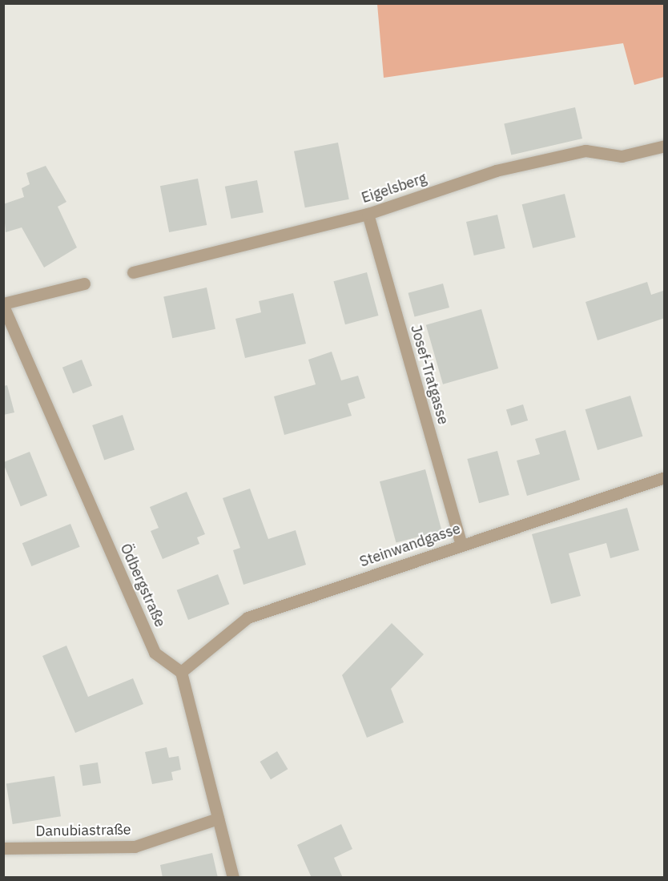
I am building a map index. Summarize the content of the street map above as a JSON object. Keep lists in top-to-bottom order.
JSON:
{
  "streets": {
    "street": [
      "Eigelsberg",
      "Josef-Tratgasse",
      "Steinwandgasse",
      "Ödbergstraße",
      "Danubiastraße"
    ]
  },
  "crossings": [
    ["Eigelsberg", "Josef-Tratgasse"],
    ["Josef-Tratgasse", "Steinwandgasse"],
    ["Steinwandgasse", "Ödbergstraße"]
  ]
}
